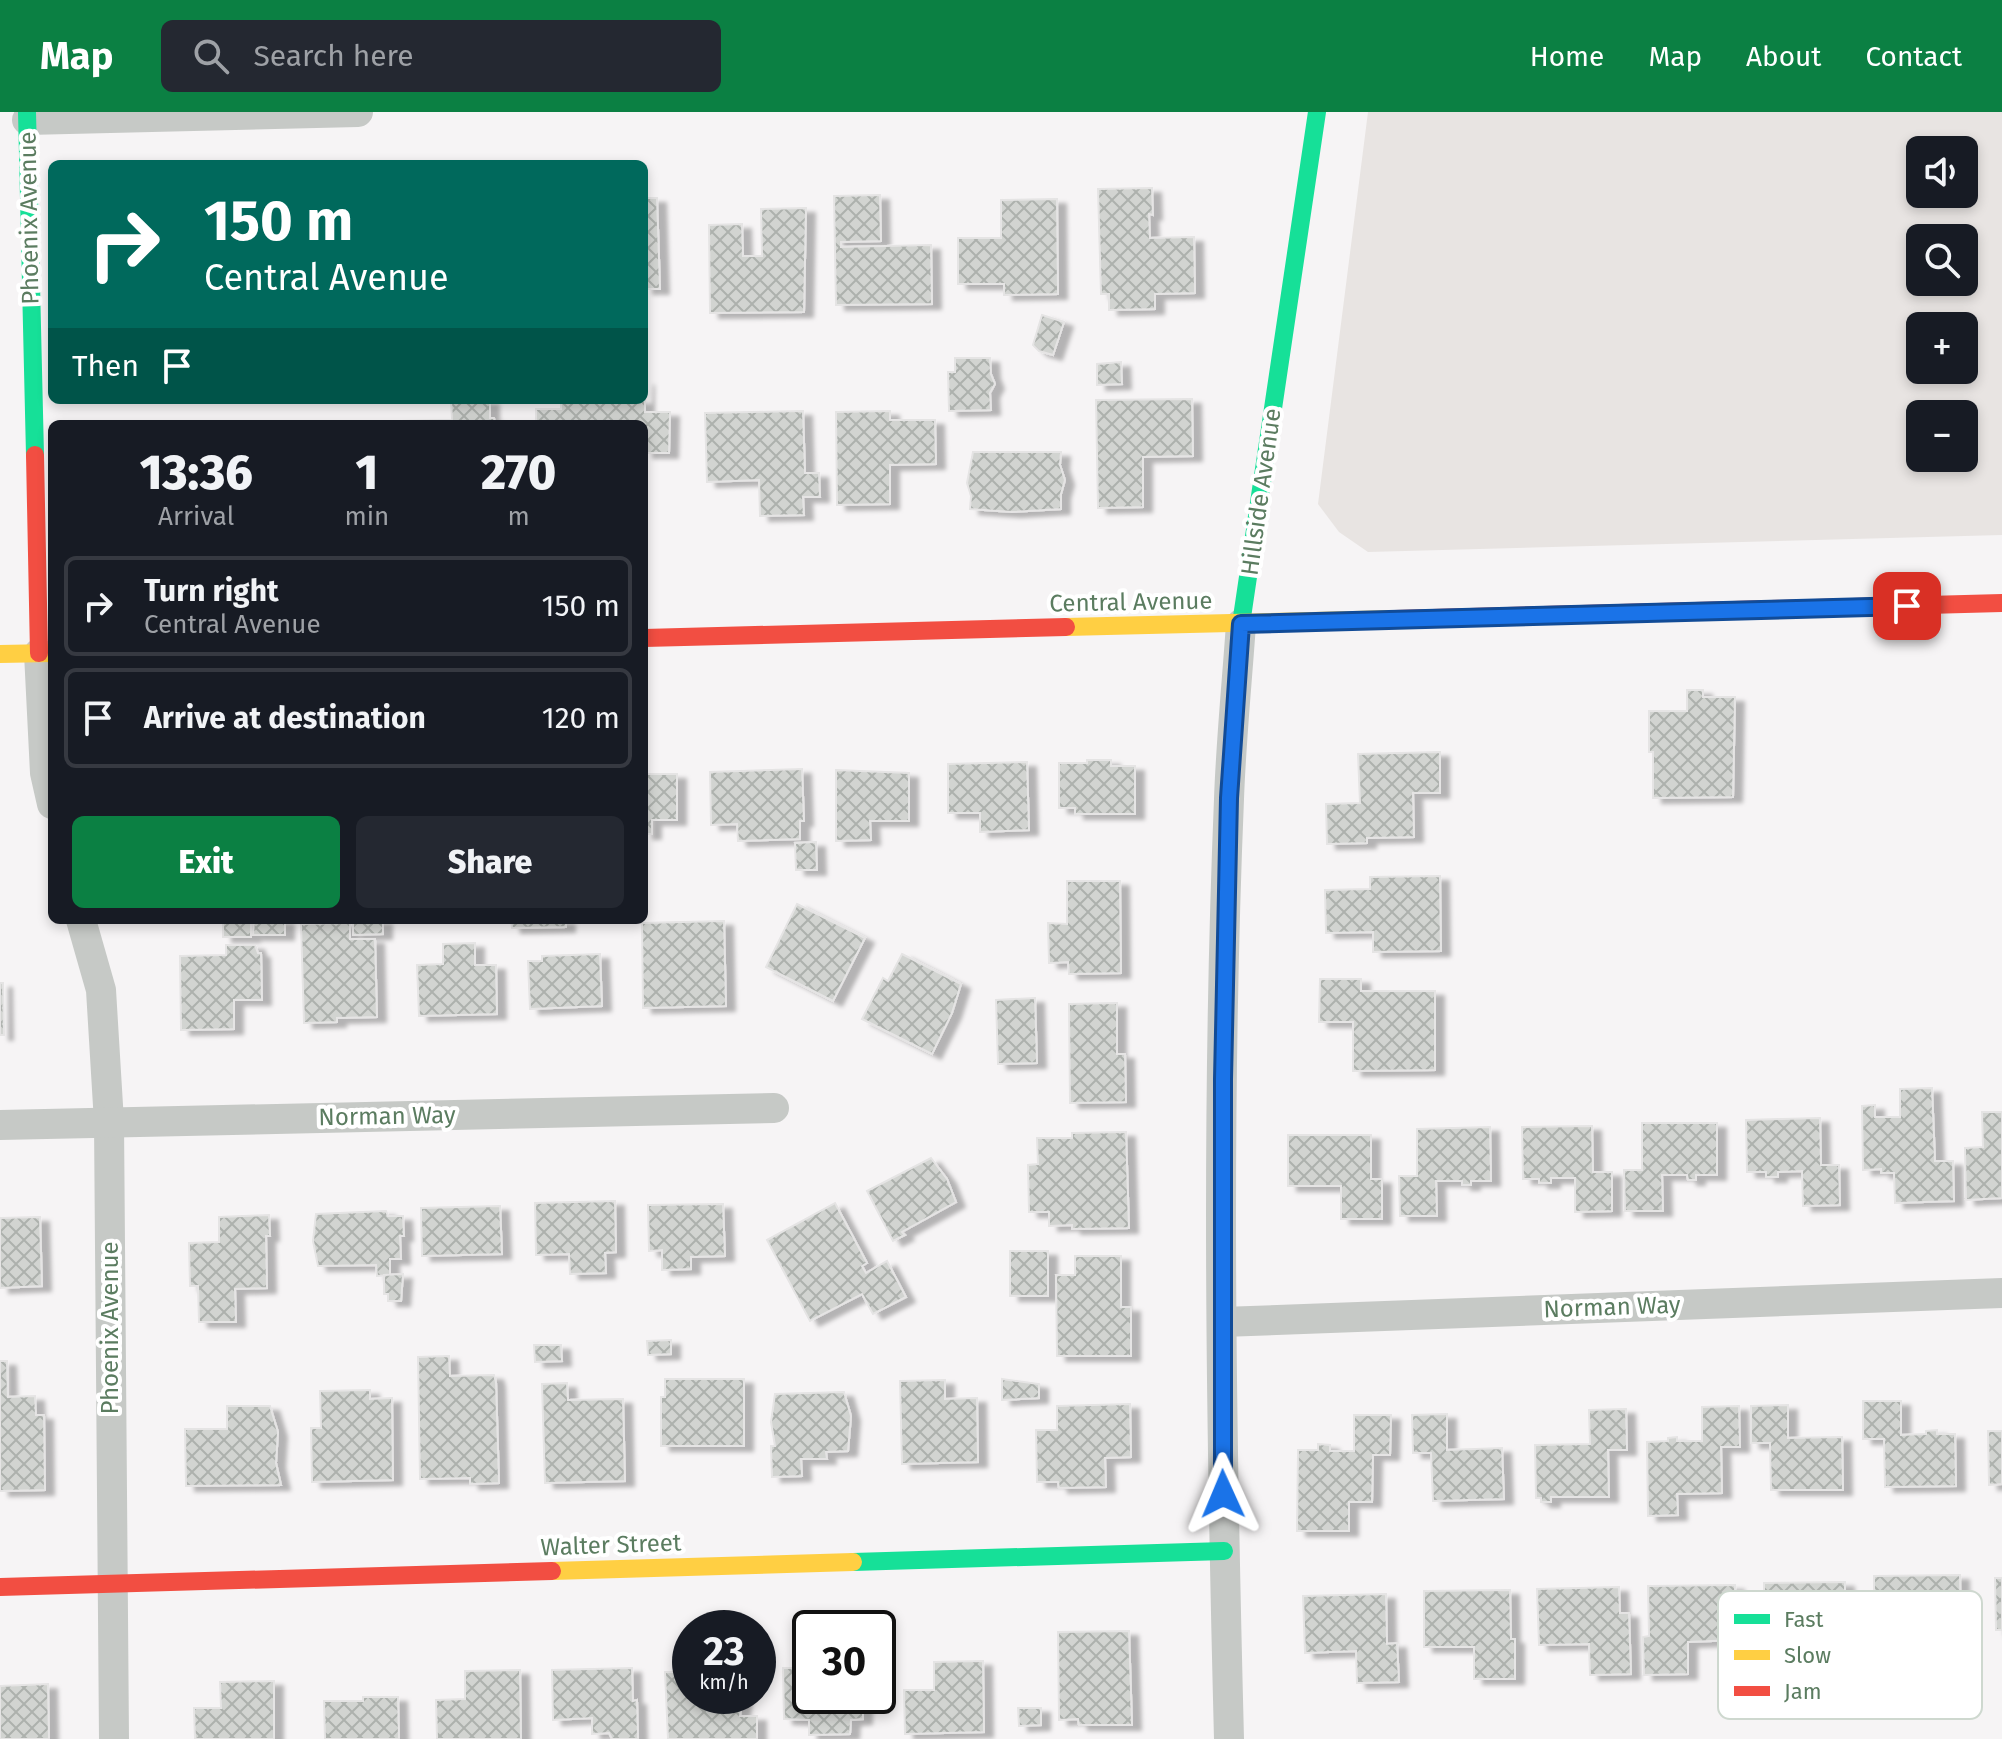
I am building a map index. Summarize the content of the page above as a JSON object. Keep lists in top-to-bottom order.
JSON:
{
  "streets": {
    "street": [
      "Phoenix Avenue",
      "Hillside Avenue",
      "Central Avenue",
      "Norman Way",
      "Walter Street"
    ]
  },
  "crossings": [
    ["Phoenix Avenue", "Norman Way"],
    ["Phoenix Avenue", "Walter Street"],
    ["Hillside Avenue", "Central Avenue"],
    ["Hillside Avenue", "Norman Way"],
    ["Hillside Avenue", "Walter Street"]
  ],
  "legend": ["Fast", "Slow", "Jam"],
  "page": {
    "header": "Map",
    "search": "Search here",
    "nav": [
      "Home",
      "Map",
      "About",
      "Contact"
    ],
    "map_buttons": ["+", "−"],
    "turn": ["150 m", "Central Avenue"],
    "then": "Then",
    "eta": [
      "13:36",
      "Arrival",
      "1",
      "min",
      "270",
      "m"
    ],
    "list": [
      {
        "name": "Turn right",
        "note": "Central Avenue",
        "value": "150 m"
      },
      {
        "name": "Arrive at destination",
        "value": "120 m"
      }
    ],
    "buttons": ["Exit", "Share"],
    "speed": "23 km/h",
    "limit": "30"
  }
}
